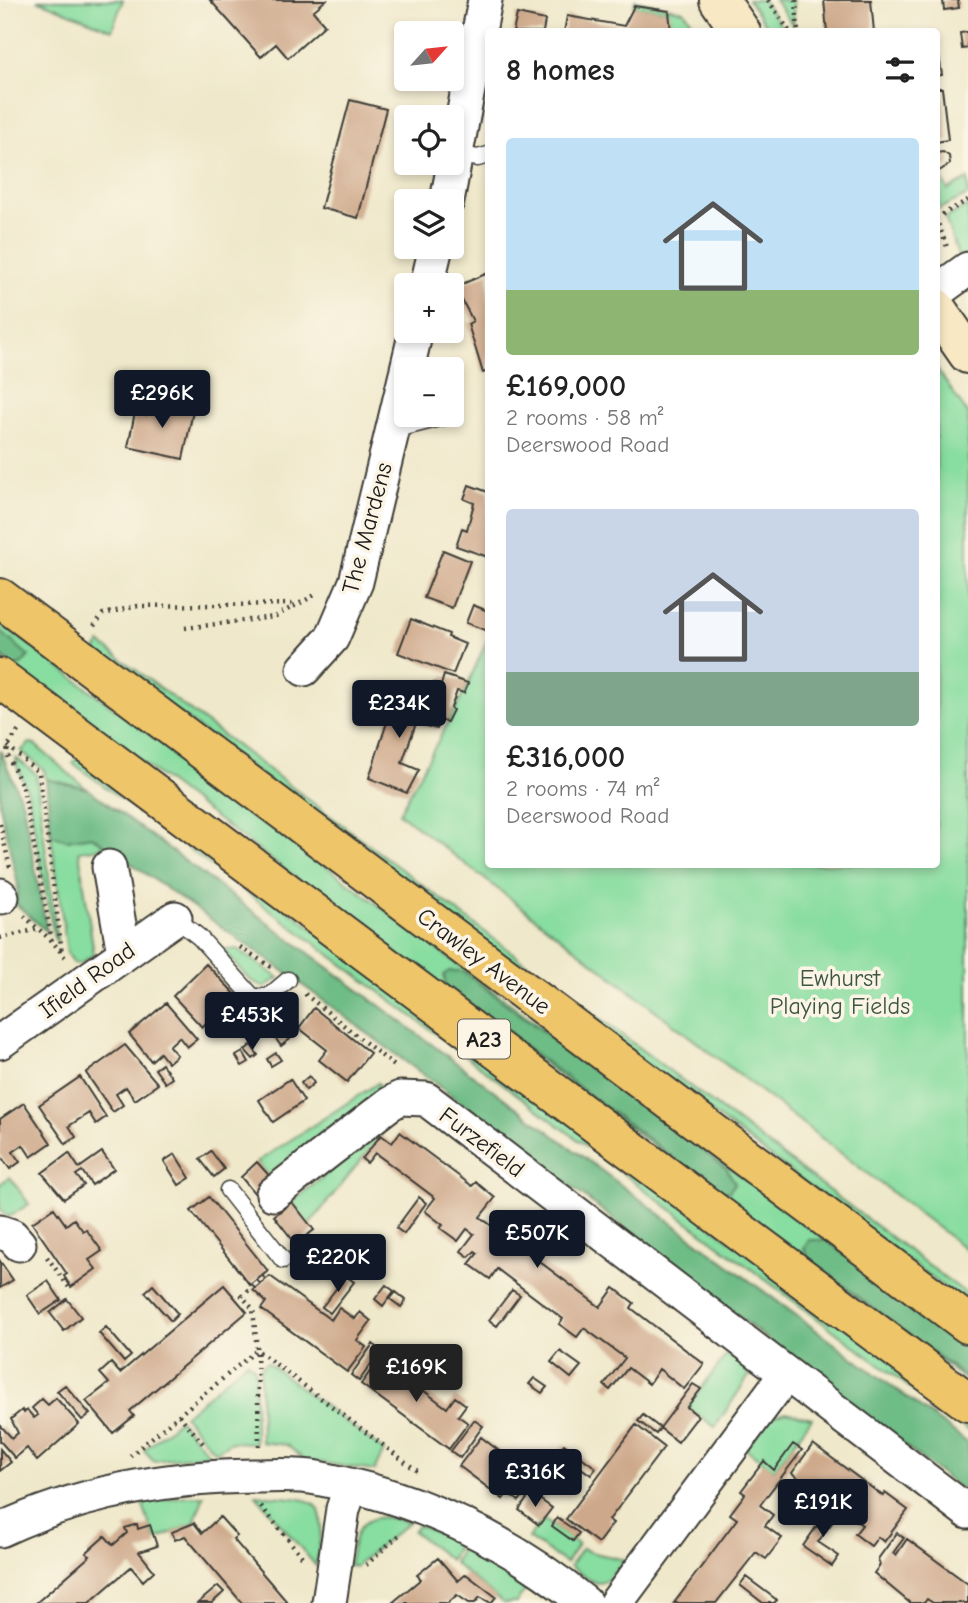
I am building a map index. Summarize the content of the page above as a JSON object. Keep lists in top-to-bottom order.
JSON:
{
  "streets": {
    "main road": ["Crawley Avenue", "A23"],
    "street": ["The Mardens", "Ifield Road", "Furzefield"]
  },
  "parks": ["Ewhurst Playing Fields"],
  "north": "top right",
  "page": {
    "map_buttons": ["+", "−"],
    "heading": "8 homes",
    "list": [
      {
        "name": "£169,000",
        "note": "2 rooms · 58 m² · Deerswood Road"
      },
      {
        "name": "£316,000",
        "note": "2 rooms · 74 m² · Deerswood Road"
      }
    ],
    "price": [
      "£296K",
      "£234K",
      "£453K",
      "£507K",
      "£220K",
      "£169K",
      "£316K",
      "£191K"
    ]
  }
}
